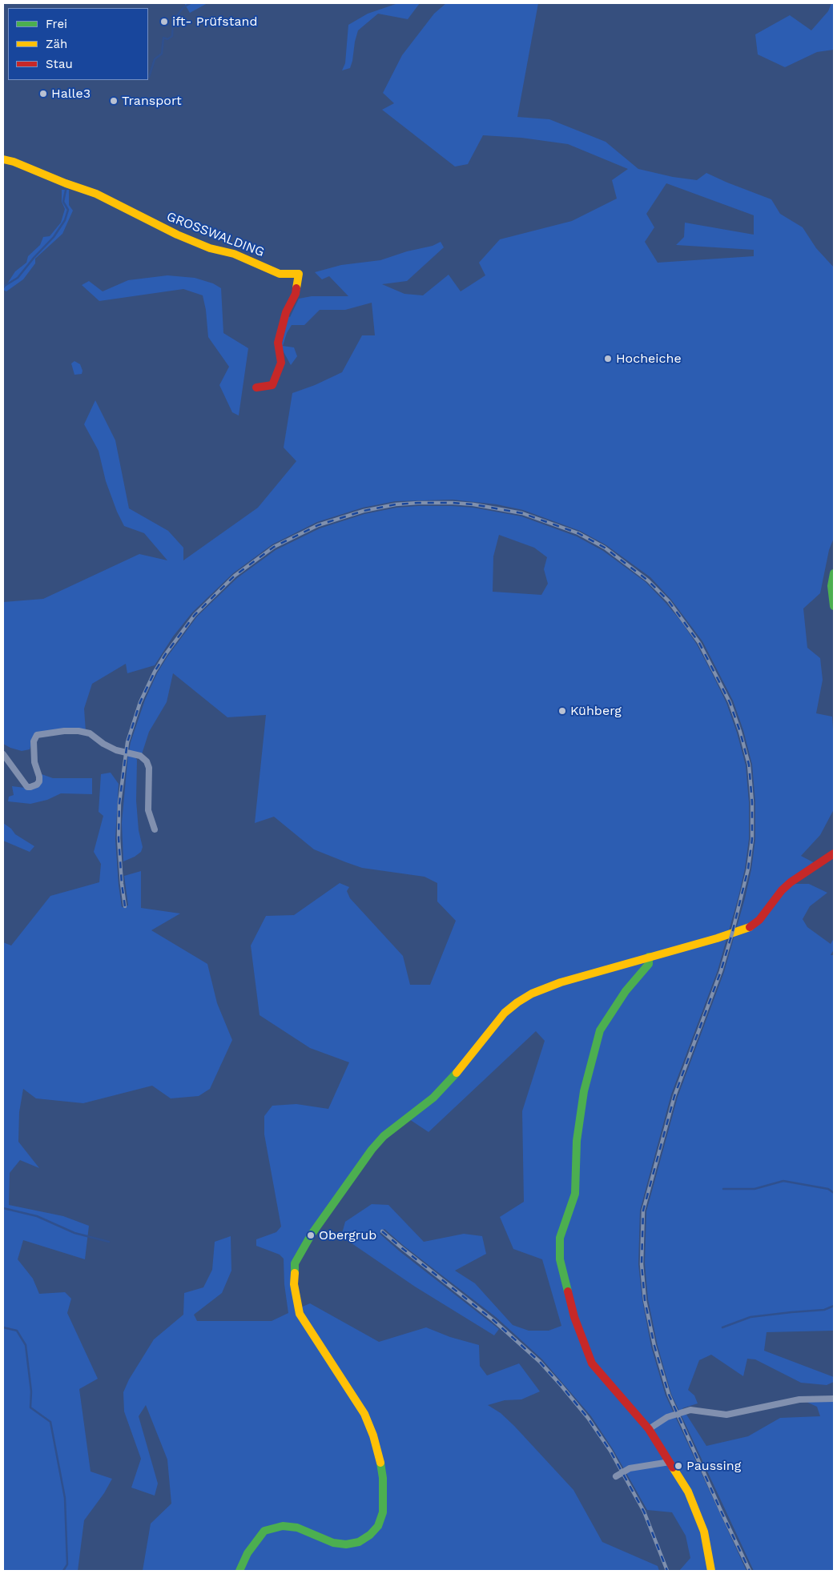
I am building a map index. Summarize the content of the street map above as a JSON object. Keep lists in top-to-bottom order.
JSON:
{
  "streets": {
    "street": ["GROSSWALDING"]
  },
  "places": [
    "ift- Prüfstand",
    "Halle3",
    "Transport",
    "Hocheiche",
    "Kühberg",
    "Obergrub",
    "Paussing"
  ],
  "legend": ["Frei", "Zäh", "Stau"]
}
